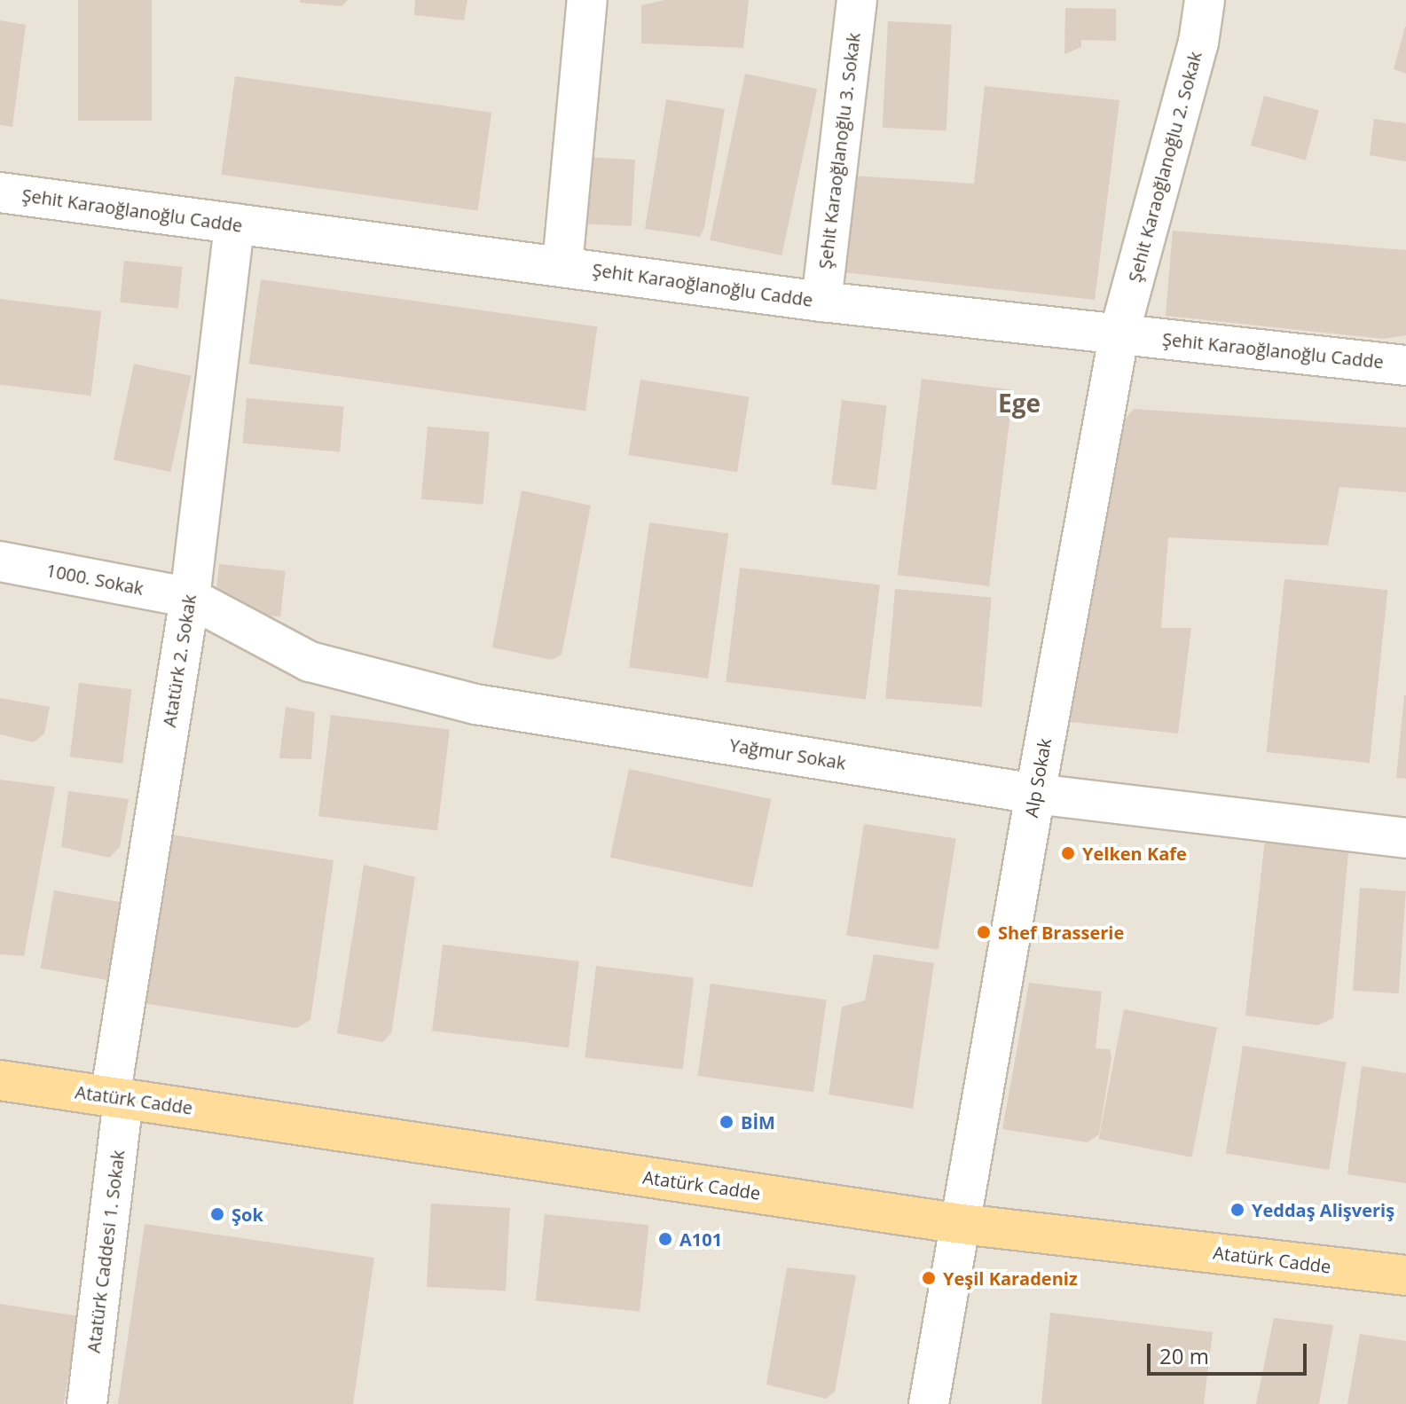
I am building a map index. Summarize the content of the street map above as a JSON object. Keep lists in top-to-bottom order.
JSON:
{
  "streets": {
    "main road": ["Atatürk Cadde"],
    "street": [
      "Şehit Karaoğlanoğlu 3. Sokak",
      "Şehit Karaoğlanoğlu 2. Sokak",
      "Şehit Karaoğlanoğlu Cadde",
      "1000. Sokak",
      "Atatürk 2. Sokak",
      "Yağmur Sokak",
      "Alp Sokak",
      "Atatürk Caddesi 1. Sokak"
    ]
  },
  "crossings": [
    ["Şehit Karaoğlanoğlu 3. Sokak", "Şehit Karaoğlanoğlu Cadde"],
    ["Şehit Karaoğlanoğlu 2. Sokak", "Şehit Karaoğlanoğlu Cadde"],
    ["Şehit Karaoğlanoğlu 2. Sokak", "Alp Sokak"],
    ["Şehit Karaoğlanoğlu Cadde", "Atatürk 2. Sokak"],
    ["Şehit Karaoğlanoğlu Cadde", "Alp Sokak"],
    ["1000. Sokak", "Atatürk 2. Sokak"],
    ["1000. Sokak", "Yağmur Sokak"],
    ["Atatürk 2. Sokak", "Yağmur Sokak"],
    ["Atatürk 2. Sokak", "Atatürk Cadde"],
    ["Atatürk 2. Sokak", "Atatürk Caddesi 1. Sokak"],
    ["Yağmur Sokak", "Alp Sokak"],
    ["Alp Sokak", "Atatürk Cadde"],
    ["Atatürk Cadde", "Atatürk Caddesi 1. Sokak"]
  ],
  "districts": ["Ege"],
  "places": [
    "Yelken Kafe",
    "Shef Brasserie",
    "BİM",
    "Yeddaş Alişveriş",
    "Şok",
    "A101",
    "Yeşil Karadeniz"
  ],
  "scale_bar": "20 m"
}
